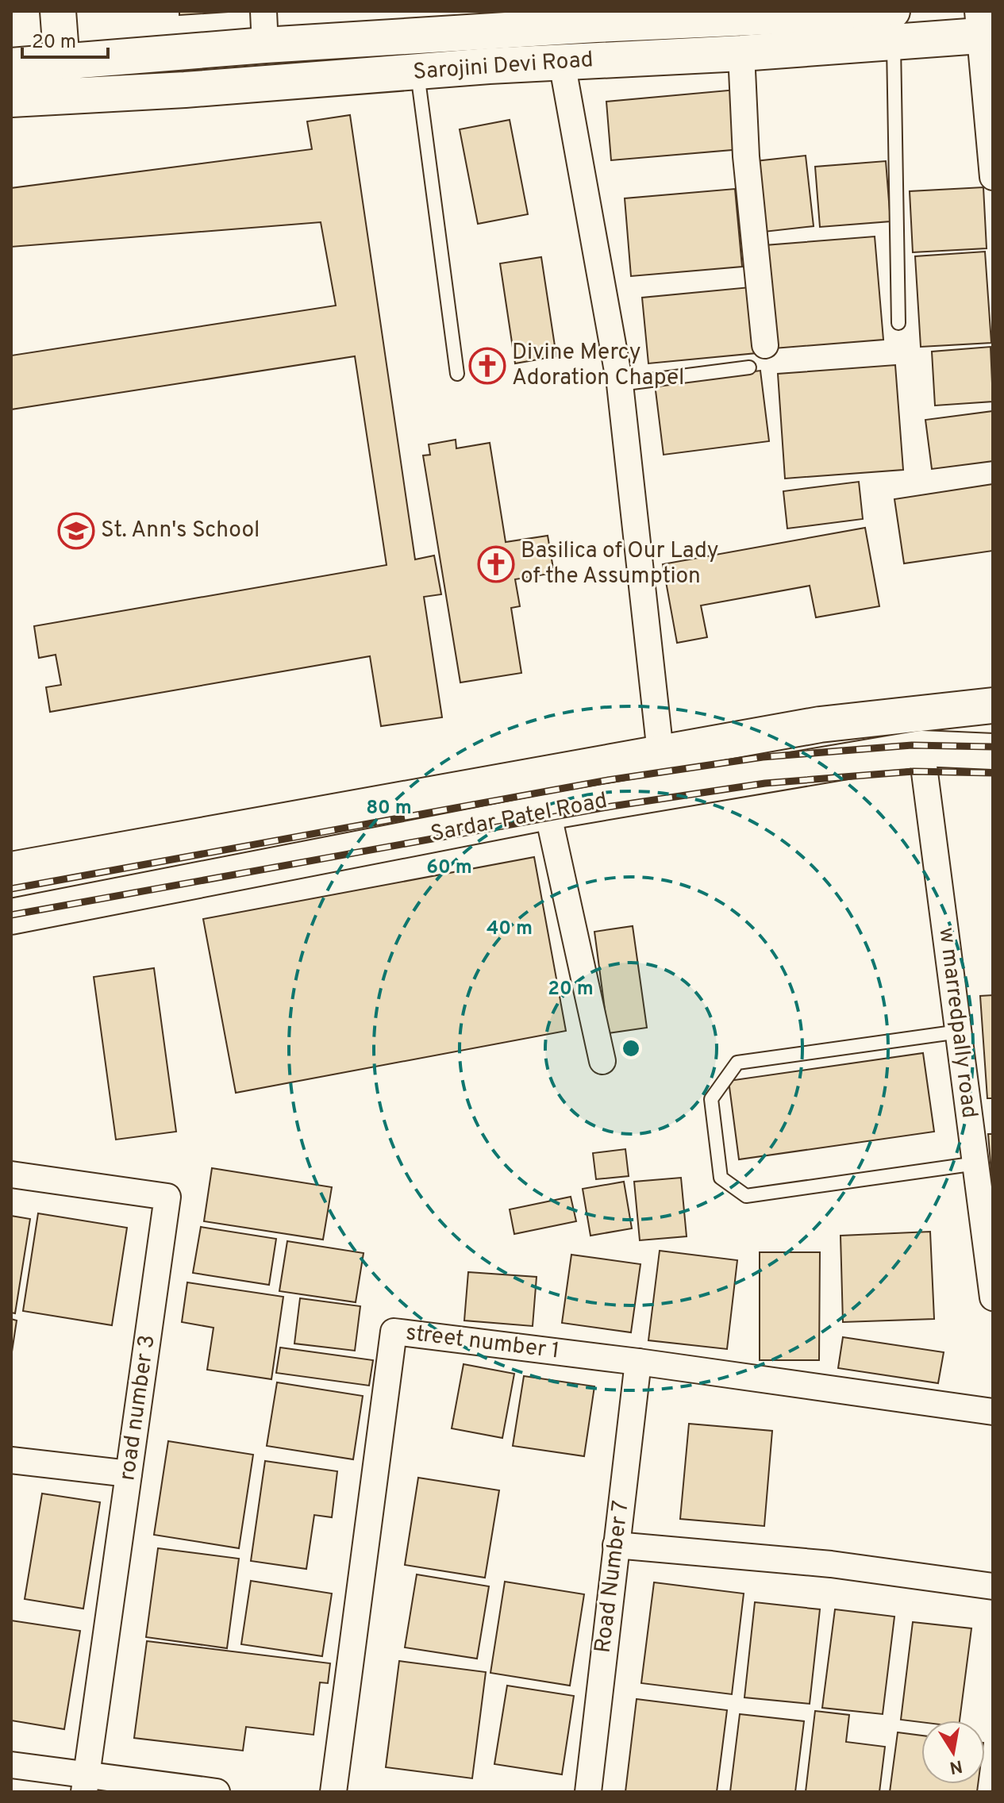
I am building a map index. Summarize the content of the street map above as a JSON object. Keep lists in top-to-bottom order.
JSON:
{
  "streets": {
    "main road": ["Sarojini Devi Road", "Sardar Patel Road"],
    "street": [
      "w marredpally road",
      "street number 1",
      "road number 3",
      "Road Number 7"
    ]
  },
  "crossings": [
    ["Sardar Patel Road", "w marredpally road"],
    ["street number 1", "Road Number 7"]
  ],
  "places": {
    "church": ["Divine Mercy Adoration Chapel", "Basilica of Our Lady of the Assumption"],
    "school or university": ["St. Ann's School"]
  },
  "scale_bar": "20 m",
  "north": "bottom",
  "rings": [
    "80 m",
    "60 m",
    "40 m",
    "20 m"
  ]
}
